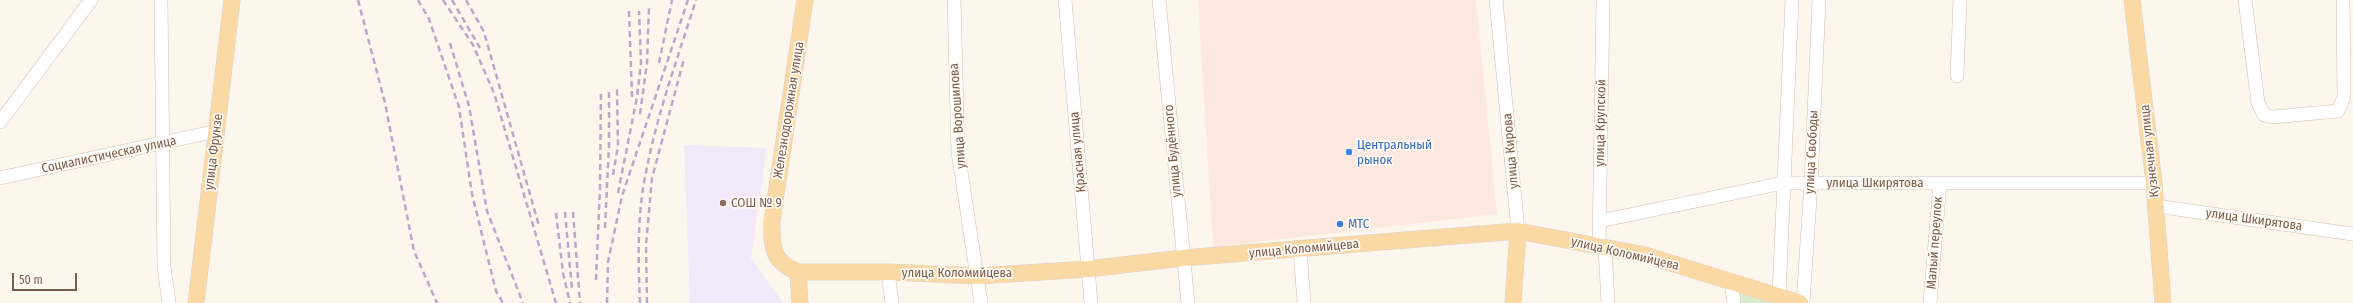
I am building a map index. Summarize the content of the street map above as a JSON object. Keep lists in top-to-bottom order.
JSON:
{
  "streets": {
    "main road": [
      "Железнодорожная улица",
      "улица Кирова",
      "Кузнечная улица",
      "улица Фрунзе",
      "улица Коломийцева"
    ],
    "street": [
      "улица Ворошилова",
      "улица Крупской",
      "улица Будённого",
      "Красная улица",
      "улица Свободы",
      "Социалистическая улица",
      "улица Шкирятова",
      "Малый переулок"
    ]
  },
  "crossings": [
    ["Железнодорожная улица", "улица Коломийцева"],
    ["улица Ворошилова", "улица Коломийцева"],
    ["улица Крупской", "улица Шкирятова"],
    ["улица Крупской", "улица Коломийцева"],
    ["улица Будённого", "улица Коломийцева"],
    ["улица Кирова", "улица Коломийцева"],
    ["Кузнечная улица", "улица Шкирятова"],
    ["улица Фрунзе", "Социалистическая улица"],
    ["Красная улица", "улица Коломийцева"],
    ["улица Свободы", "улица Шкирятова"],
    ["улица Свободы", "улица Коломийцева"],
    ["улица Шкирятова", "Малый переулок"]
  ],
  "places": ["Центральный рынок", "СОШ № 9", "МТС"],
  "scale_bar": "50 m"
}
